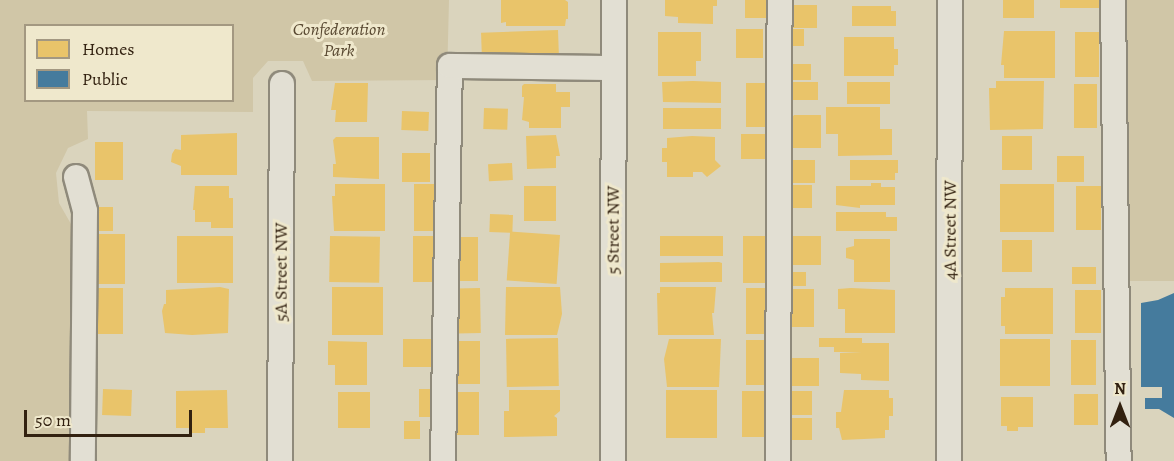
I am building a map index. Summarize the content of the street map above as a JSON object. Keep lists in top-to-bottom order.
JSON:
{
  "streets": {
    "street": ["5 Street NW", "4A Street NW", "5A Street NW"]
  },
  "parks": ["Confederation Park"],
  "legend": ["Homes", "Public"],
  "scale_bar": "50 m",
  "north": "top"
}
